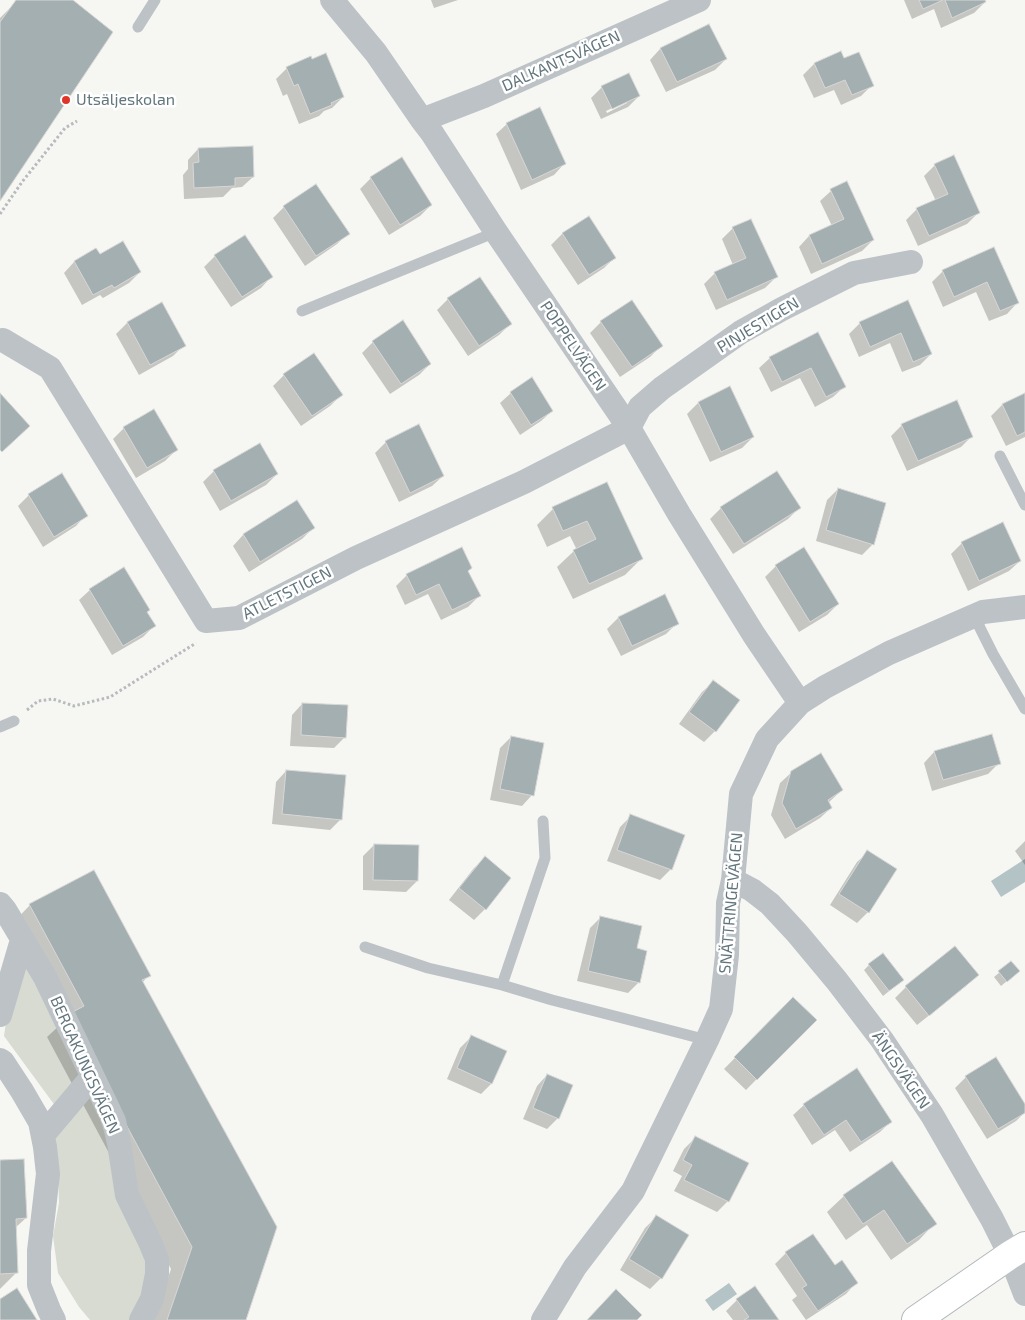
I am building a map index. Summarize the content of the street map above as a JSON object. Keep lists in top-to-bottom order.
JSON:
{
  "streets": {
    "street": [
      "DALKANTSVÄGEN",
      "PINJESTIGEN",
      "POPPELVÄGEN",
      "ATLETSTIGEN",
      "SNÄTTRINGEVÄGEN",
      "BERGAKUNGSVÄGEN",
      "ÄNGSVÄGEN"
    ]
  },
  "crossings": [
    ["DALKANTSVÄGEN", "POPPELVÄGEN"],
    ["PINJESTIGEN", "POPPELVÄGEN"],
    ["PINJESTIGEN", "ATLETSTIGEN"],
    ["POPPELVÄGEN", "ATLETSTIGEN"],
    ["POPPELVÄGEN", "SNÄTTRINGEVÄGEN"],
    ["SNÄTTRINGEVÄGEN", "ÄNGSVÄGEN"]
  ],
  "places": ["Utsäljeskolan"]
}
